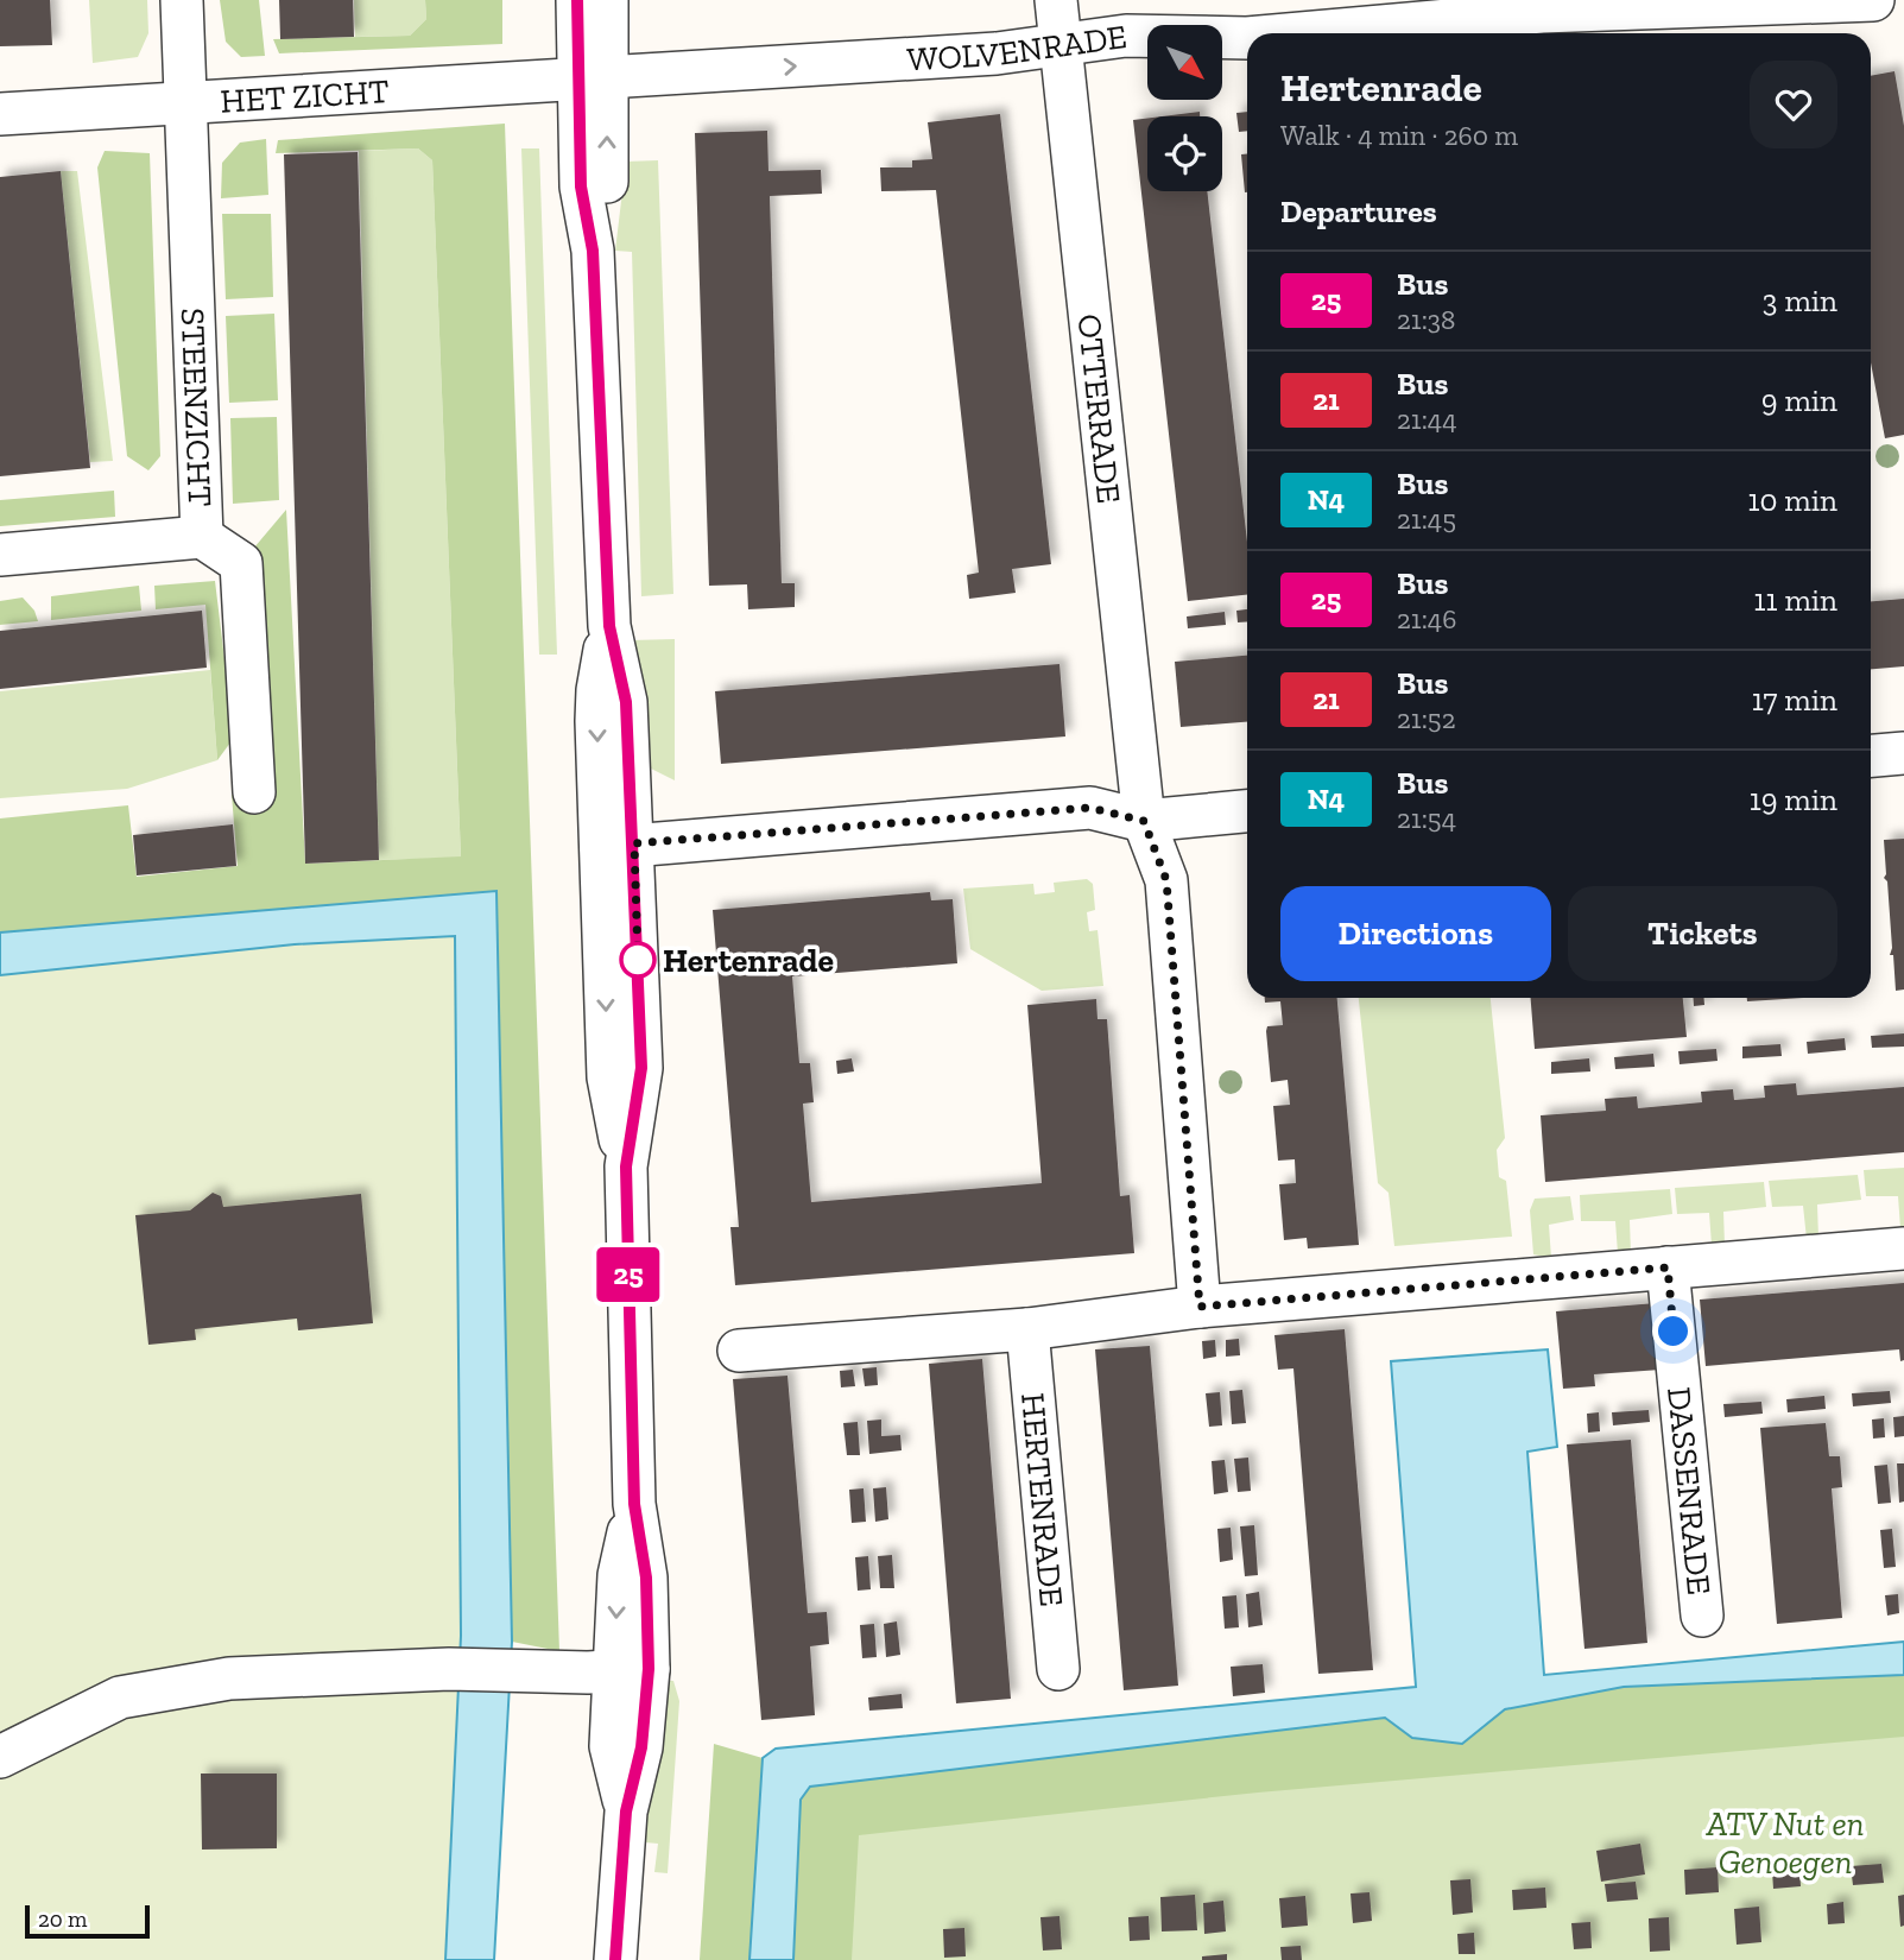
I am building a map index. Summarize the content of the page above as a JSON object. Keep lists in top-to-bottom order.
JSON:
{
  "streets": {
    "street": [
      "WOLVENRADE",
      "HET ZICHT",
      "STEENZICHT",
      "OTTERRADE",
      "DASSENRADE",
      "HERTENRADE"
    ]
  },
  "crossings": [
    ["WOLVENRADE", "HET ZICHT"],
    ["WOLVENRADE", "OTTERRADE"],
    ["HET ZICHT", "STEENZICHT"]
  ],
  "one_way": ["WOLVENRADE"],
  "parks": ["ATV Nut en Genoegen"],
  "places": ["Hertenrade"],
  "lines": ["bus line 25"],
  "scale_bar": "20 m",
  "north": "bottom right",
  "page": {
    "on_map": "25",
    "heading": [
      ["Hertenrade", "Walk · 4 min · 260 m"],
      "Departures"
    ],
    "list": [
      {
        "mark": "25",
        "name": "Bus",
        "note": "21:38",
        "value": "3 min"
      },
      {
        "mark": "21",
        "name": "Bus",
        "note": "21:44",
        "value": "9 min"
      },
      {
        "mark": "N4",
        "name": "Bus",
        "note": "21:45",
        "value": "10 min"
      },
      {
        "mark": "25",
        "name": "Bus",
        "note": "21:46",
        "value": "11 min"
      },
      {
        "mark": "21",
        "name": "Bus",
        "note": "21:52",
        "value": "17 min"
      },
      {
        "mark": "N4",
        "name": "Bus",
        "note": "21:54",
        "value": "19 min"
      }
    ],
    "buttons": ["Directions", "Tickets"],
    "scale": "20 m"
  }
}
